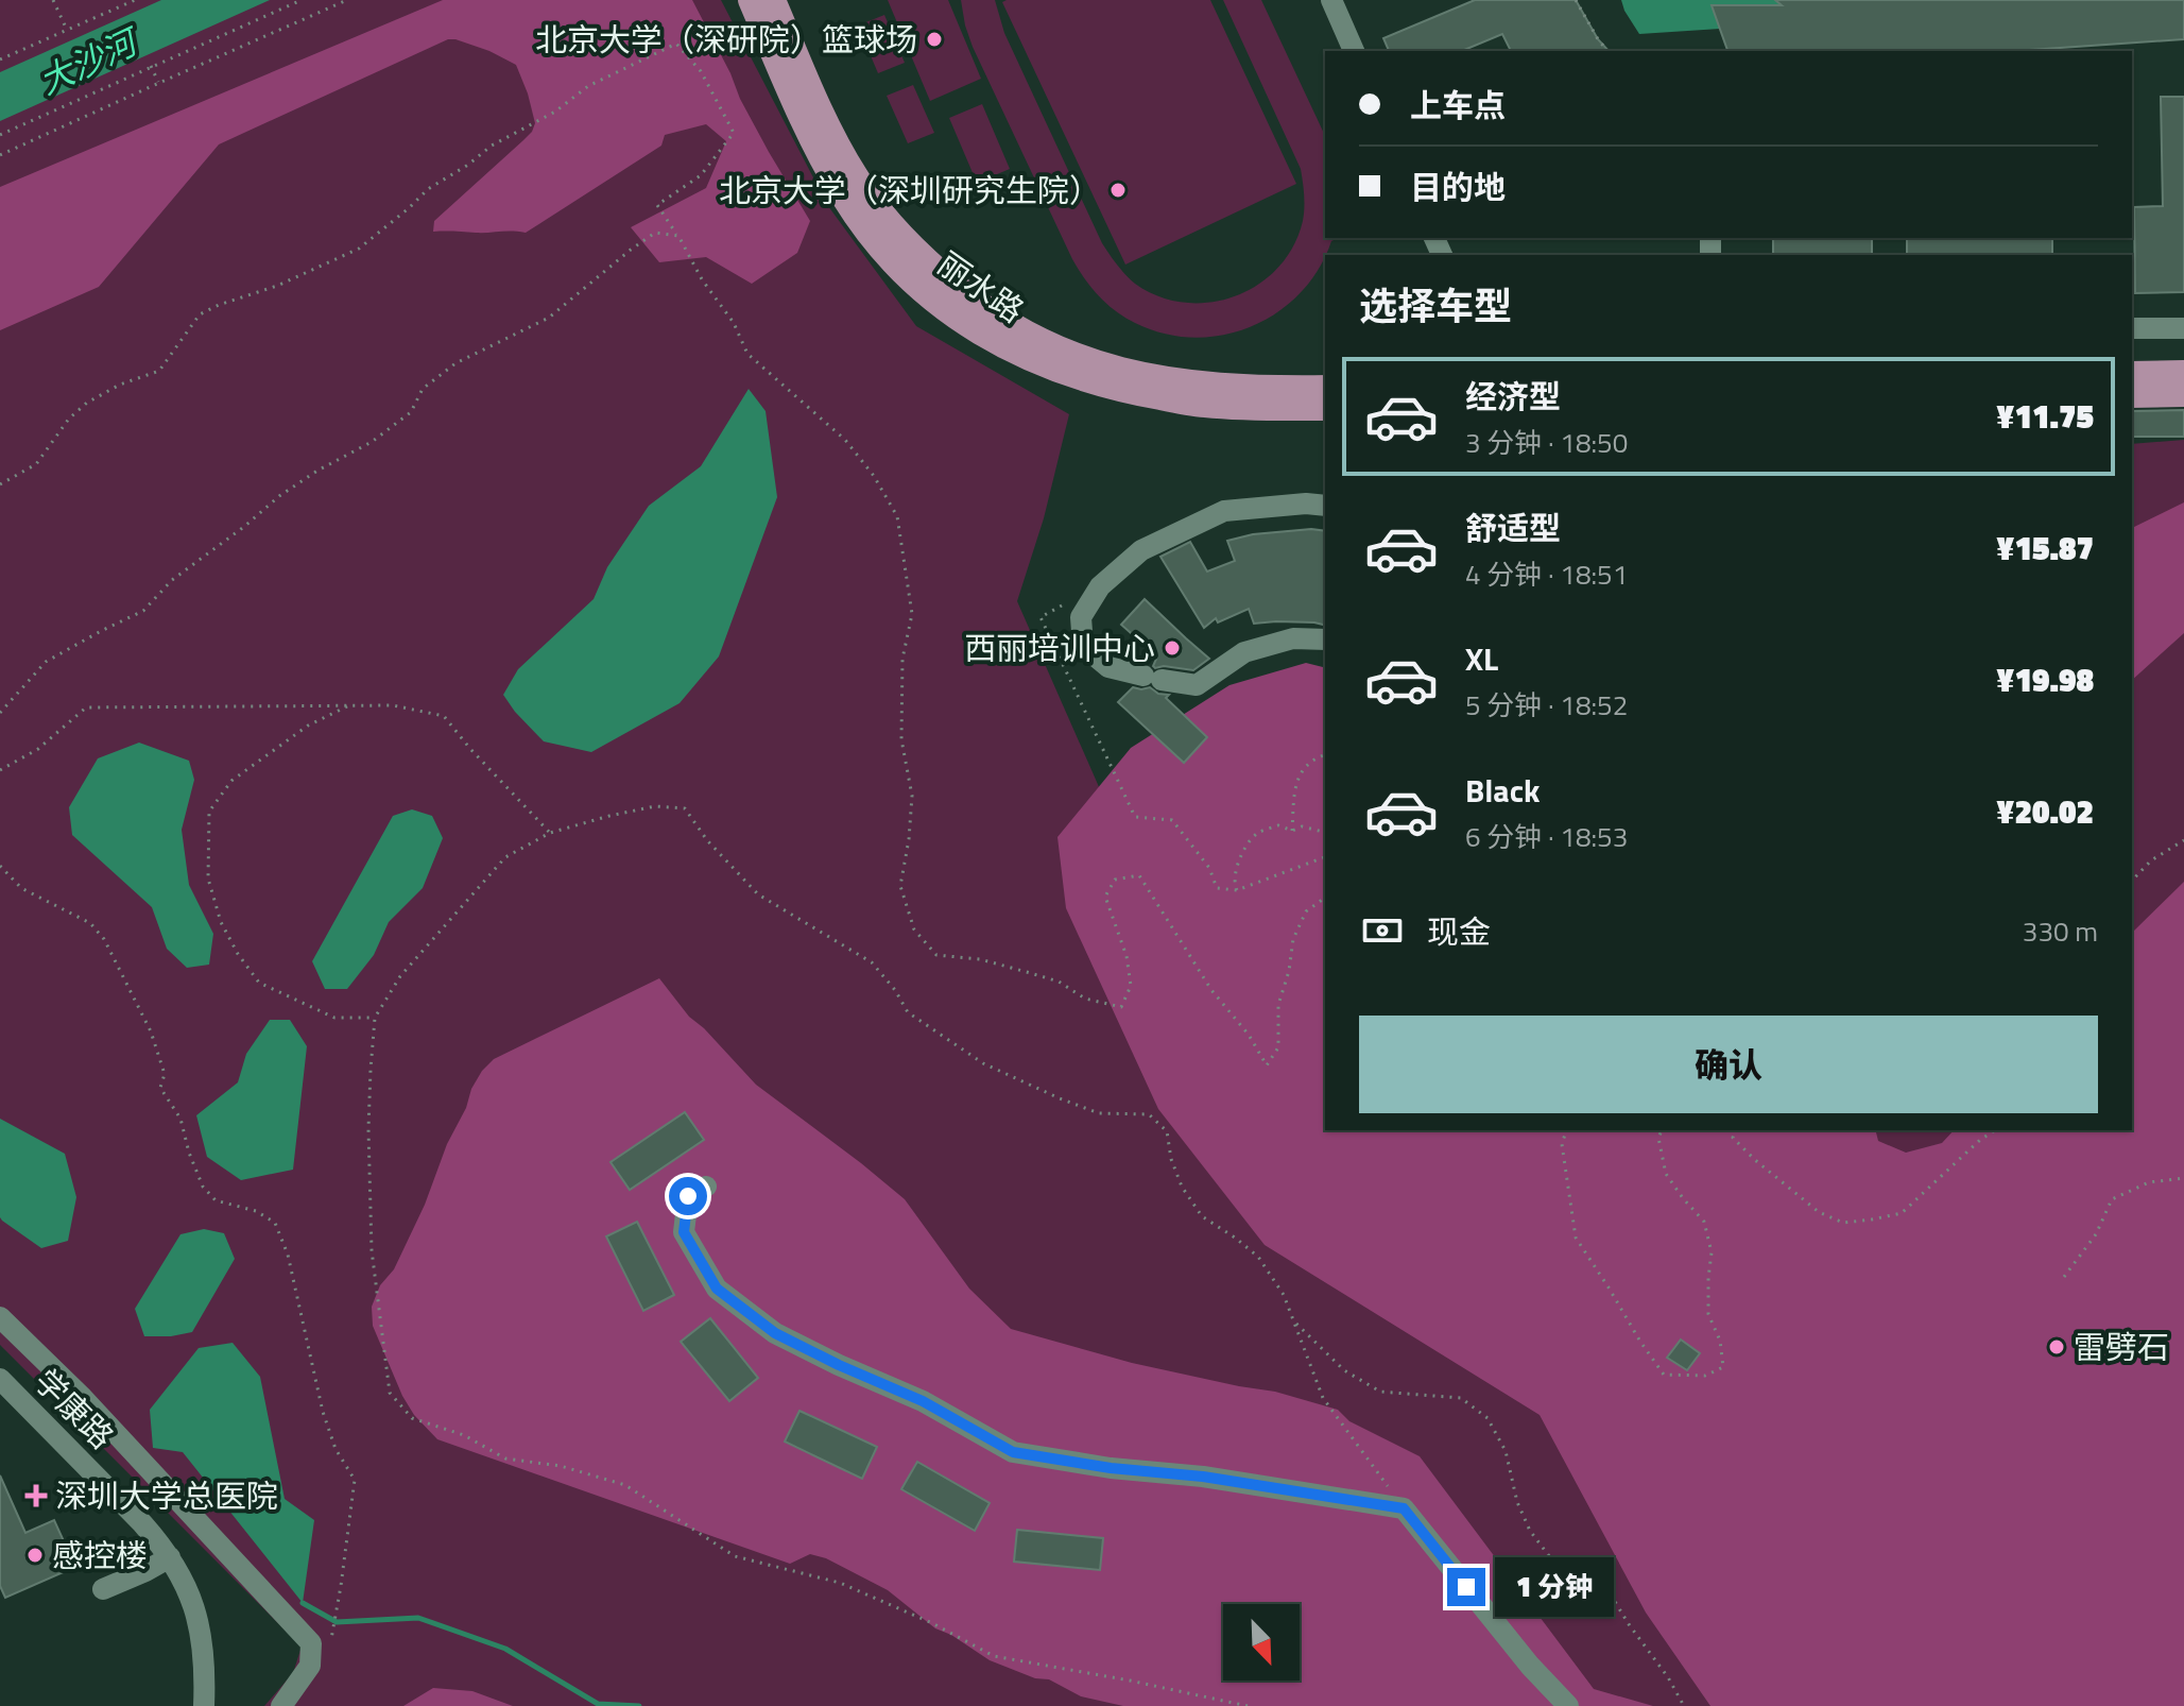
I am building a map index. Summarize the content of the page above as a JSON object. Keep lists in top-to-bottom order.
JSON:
{
  "streets": {
    "main road": ["丽水路"],
    "street": ["学康路"]
  },
  "water": ["大沙河"],
  "places": {
    "other": [
      "北京大学（深研院）篮球场",
      "北京大学（深圳研究生院）",
      "西丽培训中心",
      "雷劈石",
      "感控楼"
    ],
    "health": ["深圳大学总医院"]
  },
  "north": "bottom right",
  "page": {
    "banner": ["上车点", "目的地"],
    "heading": "选择车型",
    "list": [
      {
        "name": "经济型",
        "note": "3 分钟 · 18:50",
        "value": "¥11.75"
      },
      {
        "name": "舒适型",
        "note": "4 分钟 · 18:51",
        "value": "¥15.87"
      },
      {
        "name": "XL",
        "note": "5 分钟 · 18:52",
        "value": "¥19.98"
      },
      {
        "name": "Black",
        "note": "6 分钟 · 18:53",
        "value": "¥20.02"
      }
    ],
    "pay": ["现金", "330 m"],
    "buttons": "确认",
    "bubble": "1 分钟"
  }
}
